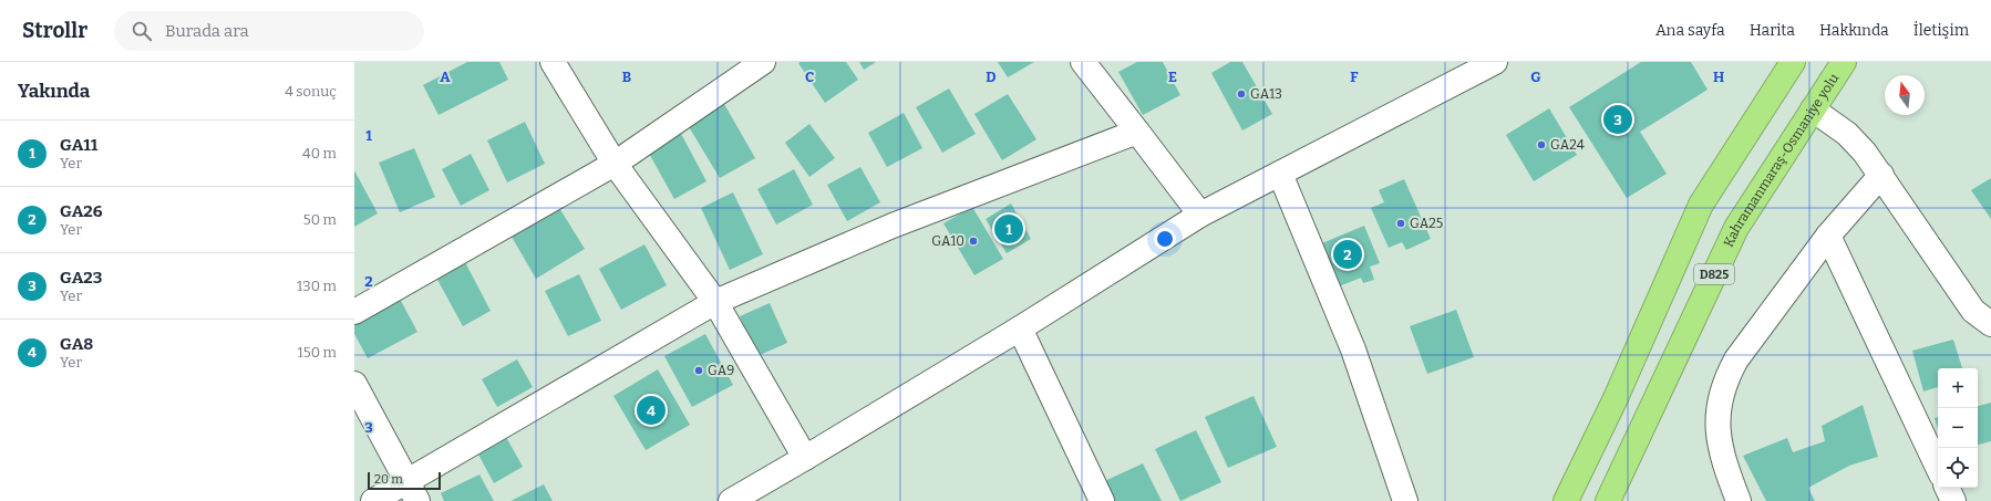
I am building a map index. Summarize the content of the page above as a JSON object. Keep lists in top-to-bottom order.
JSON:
{
  "streets": {
    "highway": ["Kahramanmaraş-Osmaniye yolu", "D825"]
  },
  "places": [
    "GA13",
    "GA24",
    "GA25",
    "GA10",
    "GA9"
  ],
  "scale_bar": "20 m",
  "north": "top",
  "page": {
    "header": "Strollr",
    "search": "Burada ara",
    "nav": [
      "Ana sayfa",
      "Harita",
      "Hakkında",
      "İletişim"
    ],
    "heading": ["Yakında", "4 sonuç"],
    "pins": [
      "3",
      "1",
      "2",
      "4"
    ],
    "list": [
      {
        "mark": "1",
        "name": "GA11",
        "note": "Yer",
        "value": "40 m"
      },
      {
        "mark": "2",
        "name": "GA26",
        "note": "Yer",
        "value": "50 m"
      },
      {
        "mark": "3",
        "name": "GA23",
        "note": "Yer",
        "value": "130 m"
      },
      {
        "mark": "4",
        "name": "GA8",
        "note": "Yer",
        "value": "150 m"
      }
    ],
    "map_buttons": ["+", "−"],
    "scale": "20 m"
  },
  "grid": {
    "columns": [
      "A",
      "B",
      "C",
      "D",
      "E",
      "F",
      "G",
      "H"
    ],
    "rows": ["1", "2", "3"]
  }
}
